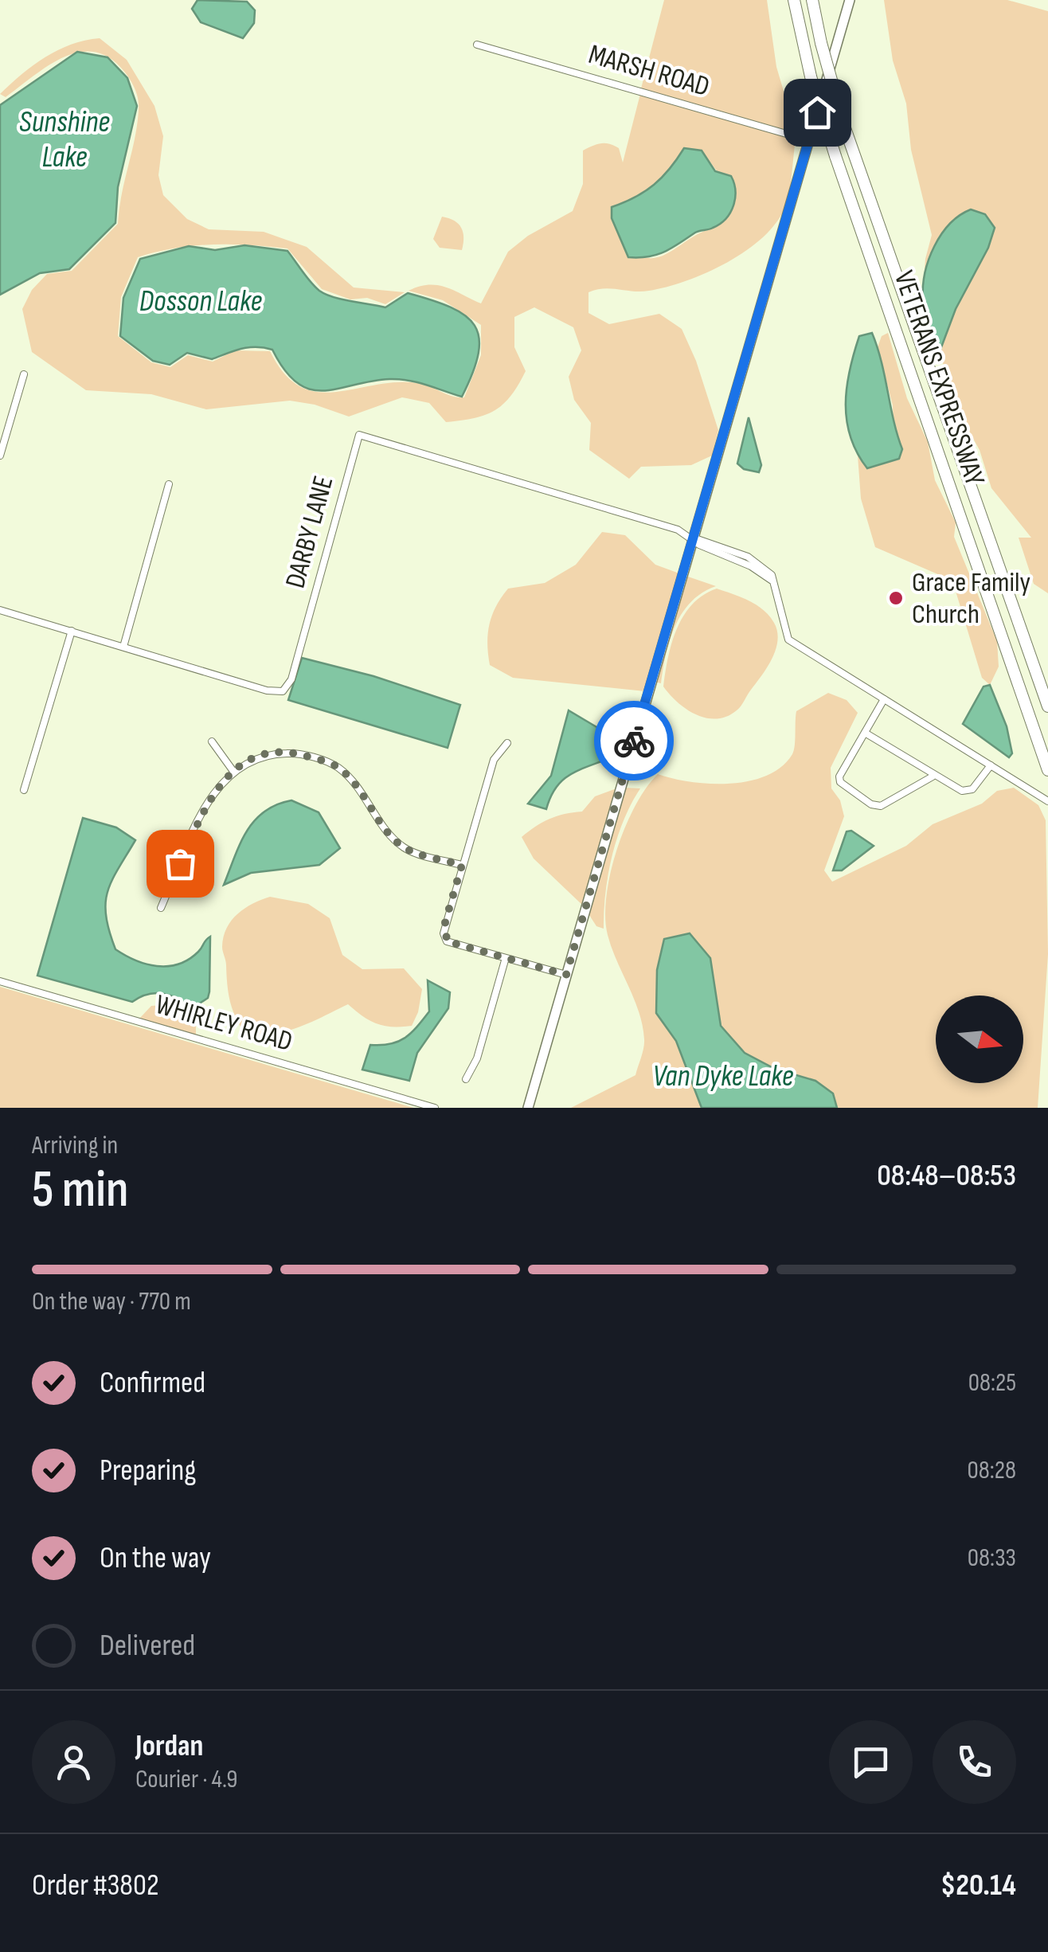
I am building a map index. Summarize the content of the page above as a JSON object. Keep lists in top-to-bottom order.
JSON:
{
  "streets": {
    "highway": ["VETERANS EXPRESSWAY"],
    "street": ["MARSH ROAD", "DARBY LANE", "WHIRLEY ROAD"]
  },
  "water": ["Sunshine Lake", "Dosson Lake", "Van Dyke Lake"],
  "places": ["Grace Family Church"],
  "north": "right",
  "page": {
    "heading": ["5 min", "Arriving in", "08:48–08:53"],
    "panel": [
      "Jordan",
      "Courier · 4.9",
      "Order #3802",
      "$20.14"
    ],
    "bar": "On the way · 770 m",
    "list": [
      ["Confirmed", "08:25"],
      ["Preparing", "08:28"],
      ["On the way", "08:33"],
      "Delivered"
    ]
  }
}
